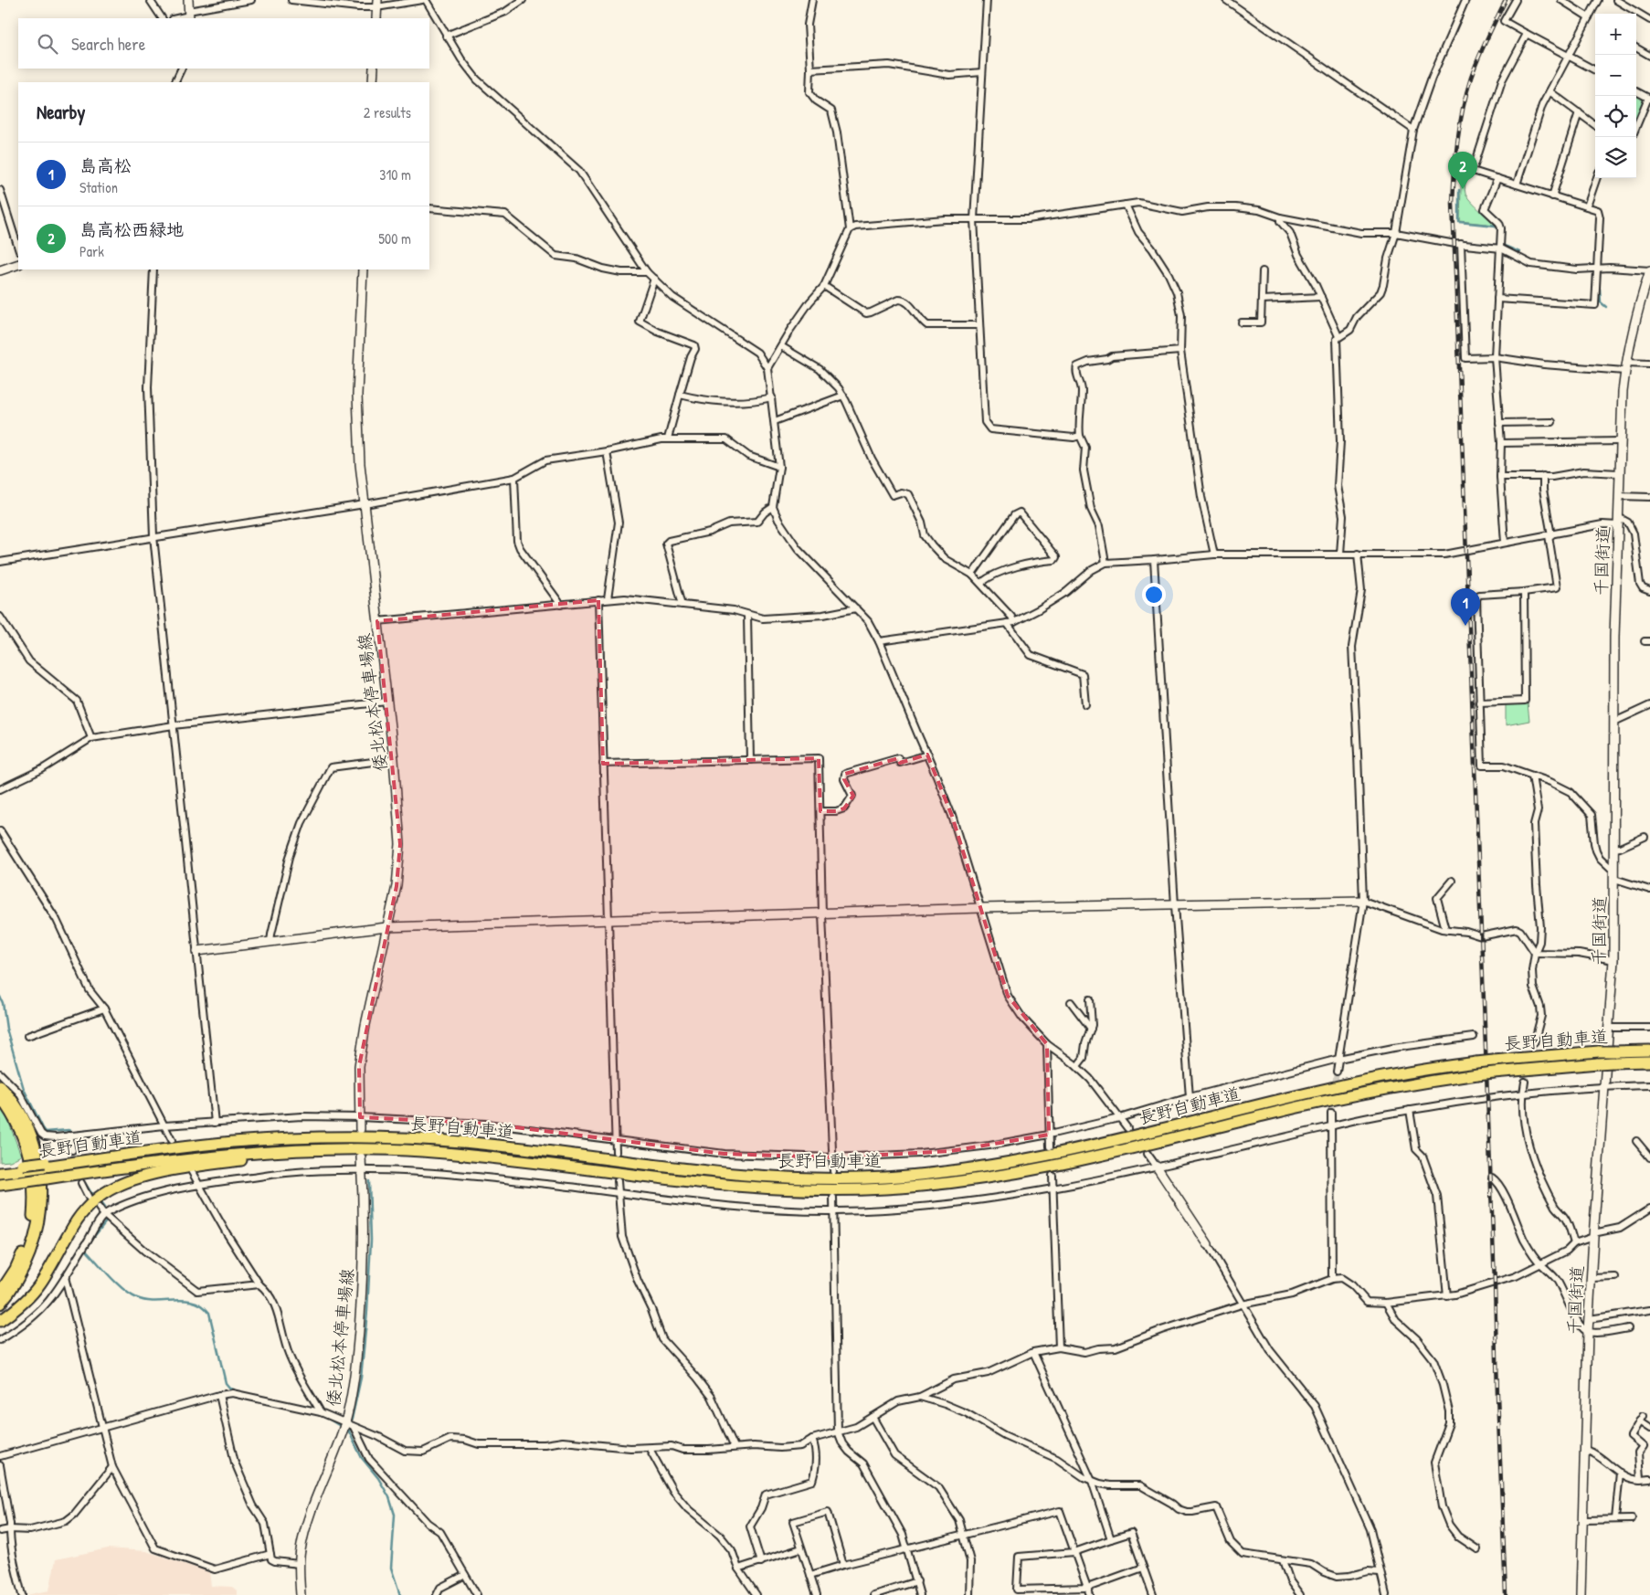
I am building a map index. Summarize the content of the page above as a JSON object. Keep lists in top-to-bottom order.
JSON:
{
  "streets": {
    "highway": ["長野自動車道"],
    "street": ["千国街道", "倭北松本停車場線"]
  },
  "page": {
    "map_buttons": ["+", "−"],
    "search": "Search here",
    "heading": ["Nearby", "2 results"],
    "list": [
      {
        "mark": "1",
        "name": "島高松",
        "note": "Station",
        "value": "310 m"
      },
      {
        "mark": "2",
        "name": "島高松西緑地",
        "note": "Park",
        "value": "500 m"
      }
    ],
    "pins": ["2", "1"]
  }
}
